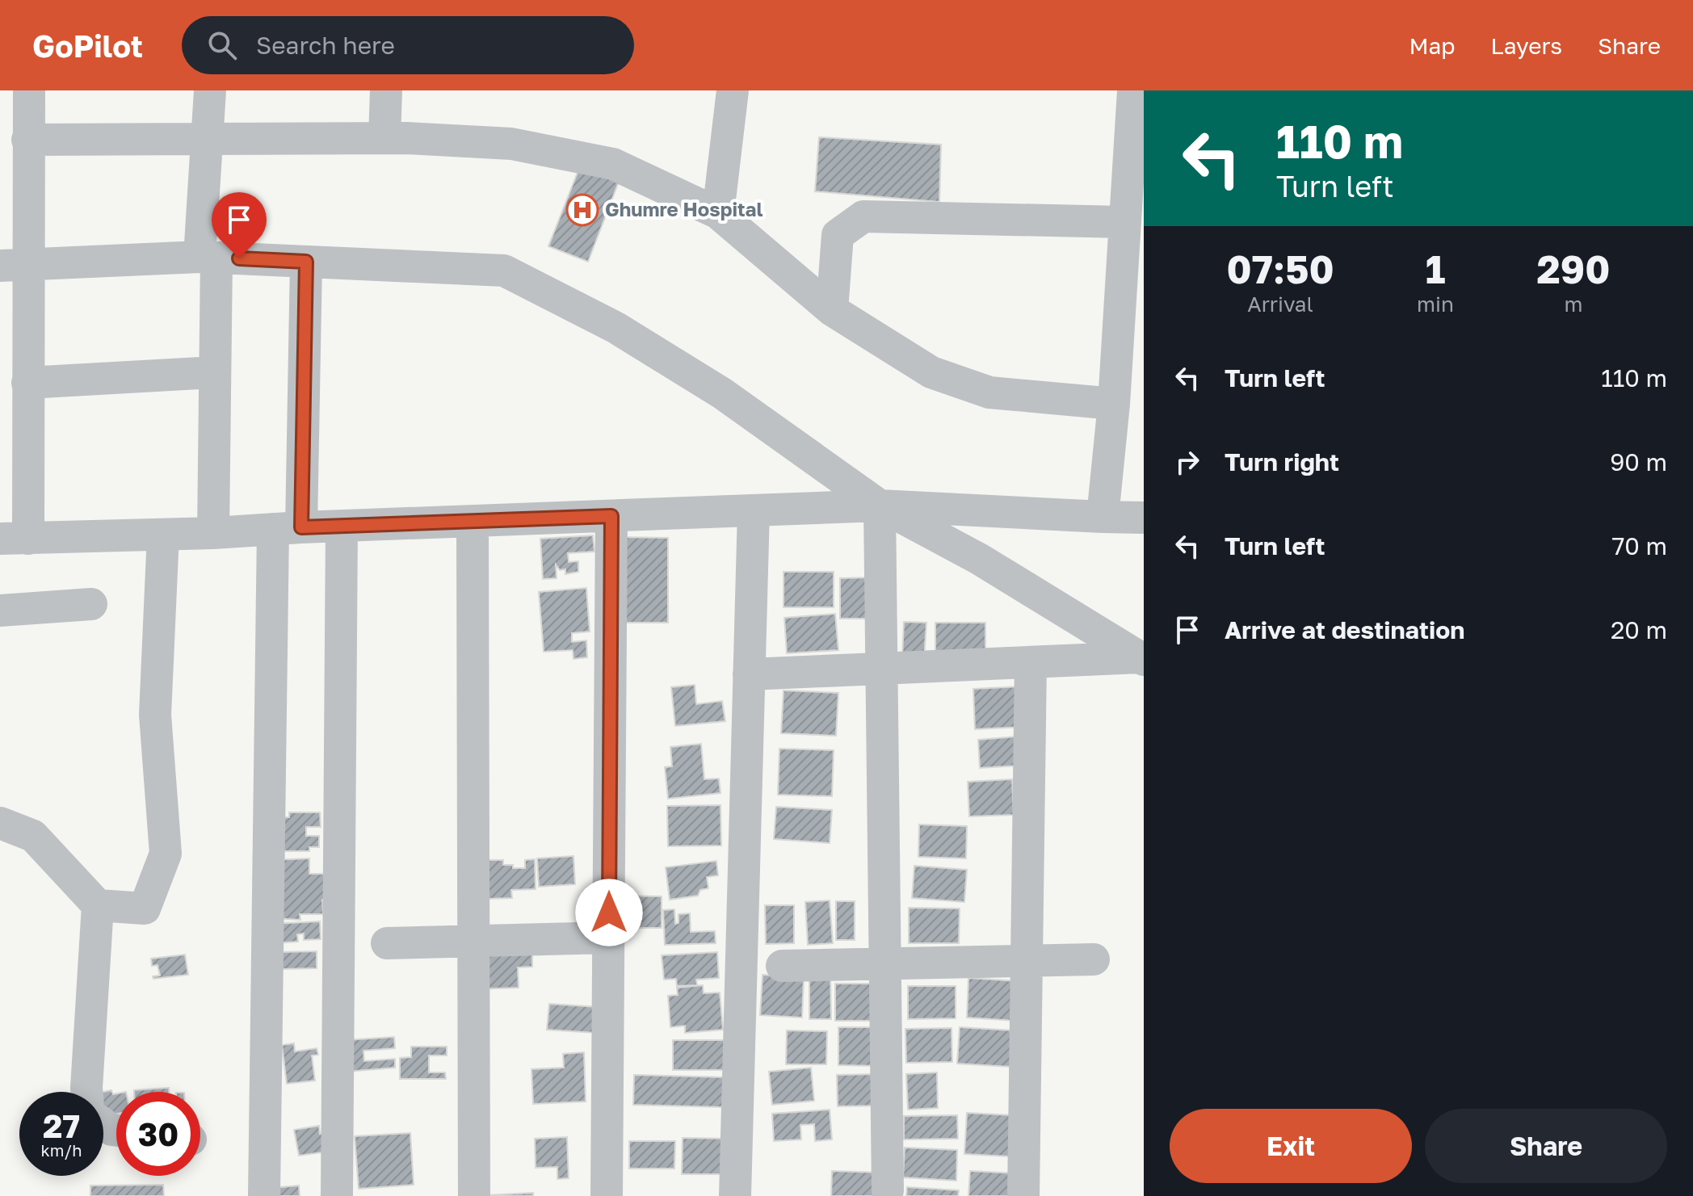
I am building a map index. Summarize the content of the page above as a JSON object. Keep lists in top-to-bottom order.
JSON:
{
  "places": {
    "hospital": ["Ghumre Hospital"]
  },
  "page": {
    "header": "GoPilot",
    "search": "Search here",
    "nav": ["Map", "Layers", "Share"],
    "turn": ["110 m", "Turn left"],
    "eta": [
      "07:50",
      "Arrival",
      "1",
      "min",
      "290",
      "m"
    ],
    "list": [
      {
        "name": "Turn left",
        "value": "110 m"
      },
      {
        "name": "Turn right",
        "value": "90 m"
      },
      {
        "name": "Turn left",
        "value": "70 m"
      },
      {
        "name": "Arrive at destination",
        "value": "20 m"
      }
    ],
    "speed": "27 km/h",
    "limit": "30",
    "buttons": ["Exit", "Share"]
  }
}
